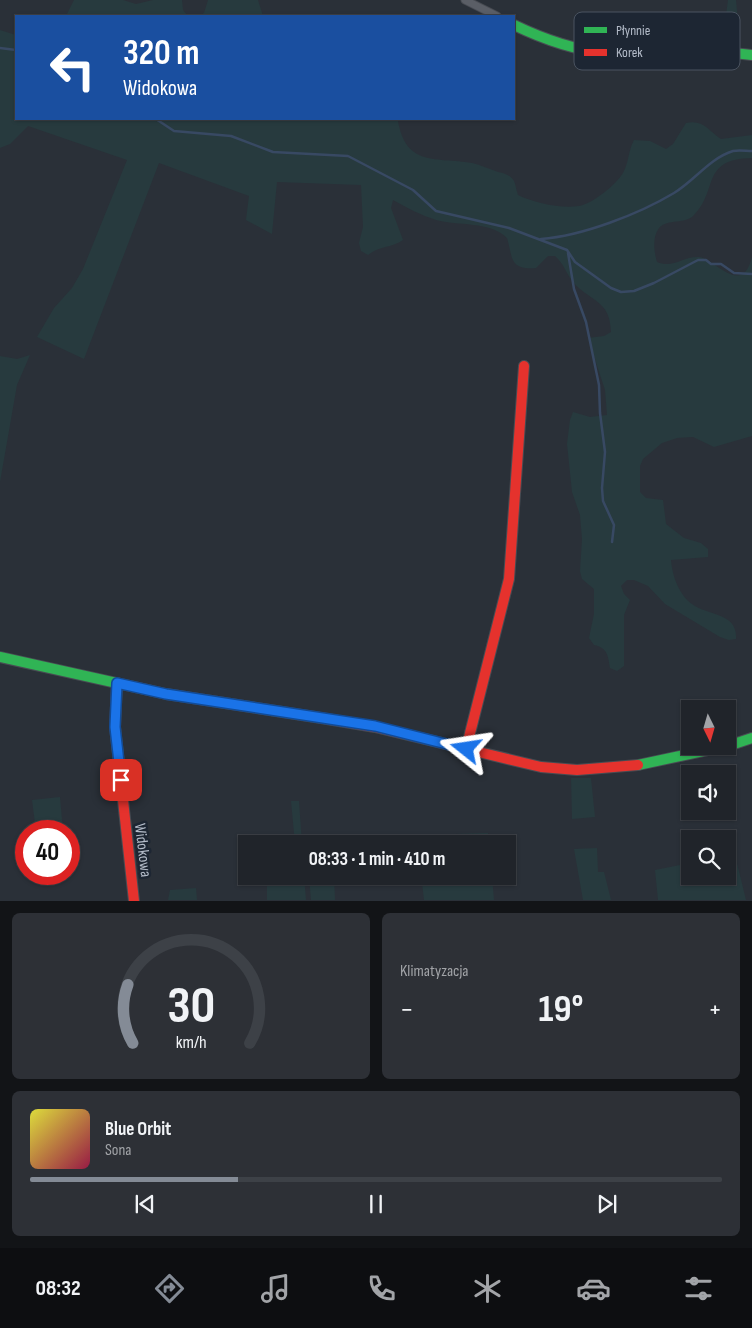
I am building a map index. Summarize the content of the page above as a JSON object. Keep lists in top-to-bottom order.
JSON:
{
  "streets": {
    "street": ["Widokowa"]
  },
  "legend": ["Płynnie", "Korek"],
  "north": "bottom",
  "page": {
    "turn": ["320 m", "Widokowa"],
    "limit": "40",
    "trip": "08:33 · 1 min · 410 m",
    "tile": "Klimatyzacja",
    "heat": ["−", "19°", "+"],
    "song": ["Blue Orbit", "Sona"],
    "tabs": "08:32",
    "gauge": ["30", "km/h"]
  }
}
